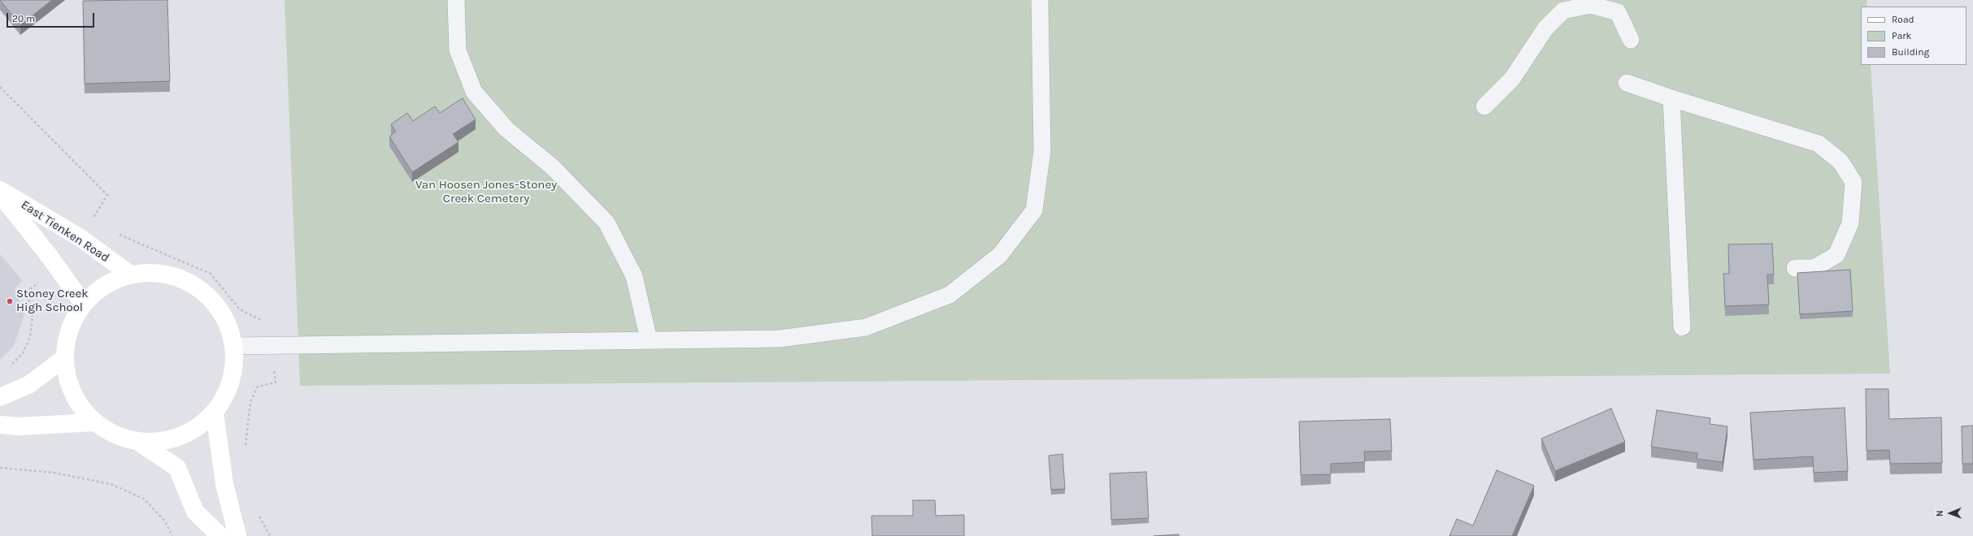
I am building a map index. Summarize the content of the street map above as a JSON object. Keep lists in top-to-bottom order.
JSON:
{
  "streets": {
    "street": ["East Tienken Road"]
  },
  "parks": ["Van Hoosen Jones-Stoney Creek Cemetery"],
  "places": ["Stoney Creek High School"],
  "legend": ["Road", "Park", "Building"],
  "scale_bar": "20 m",
  "north": "left"
}
